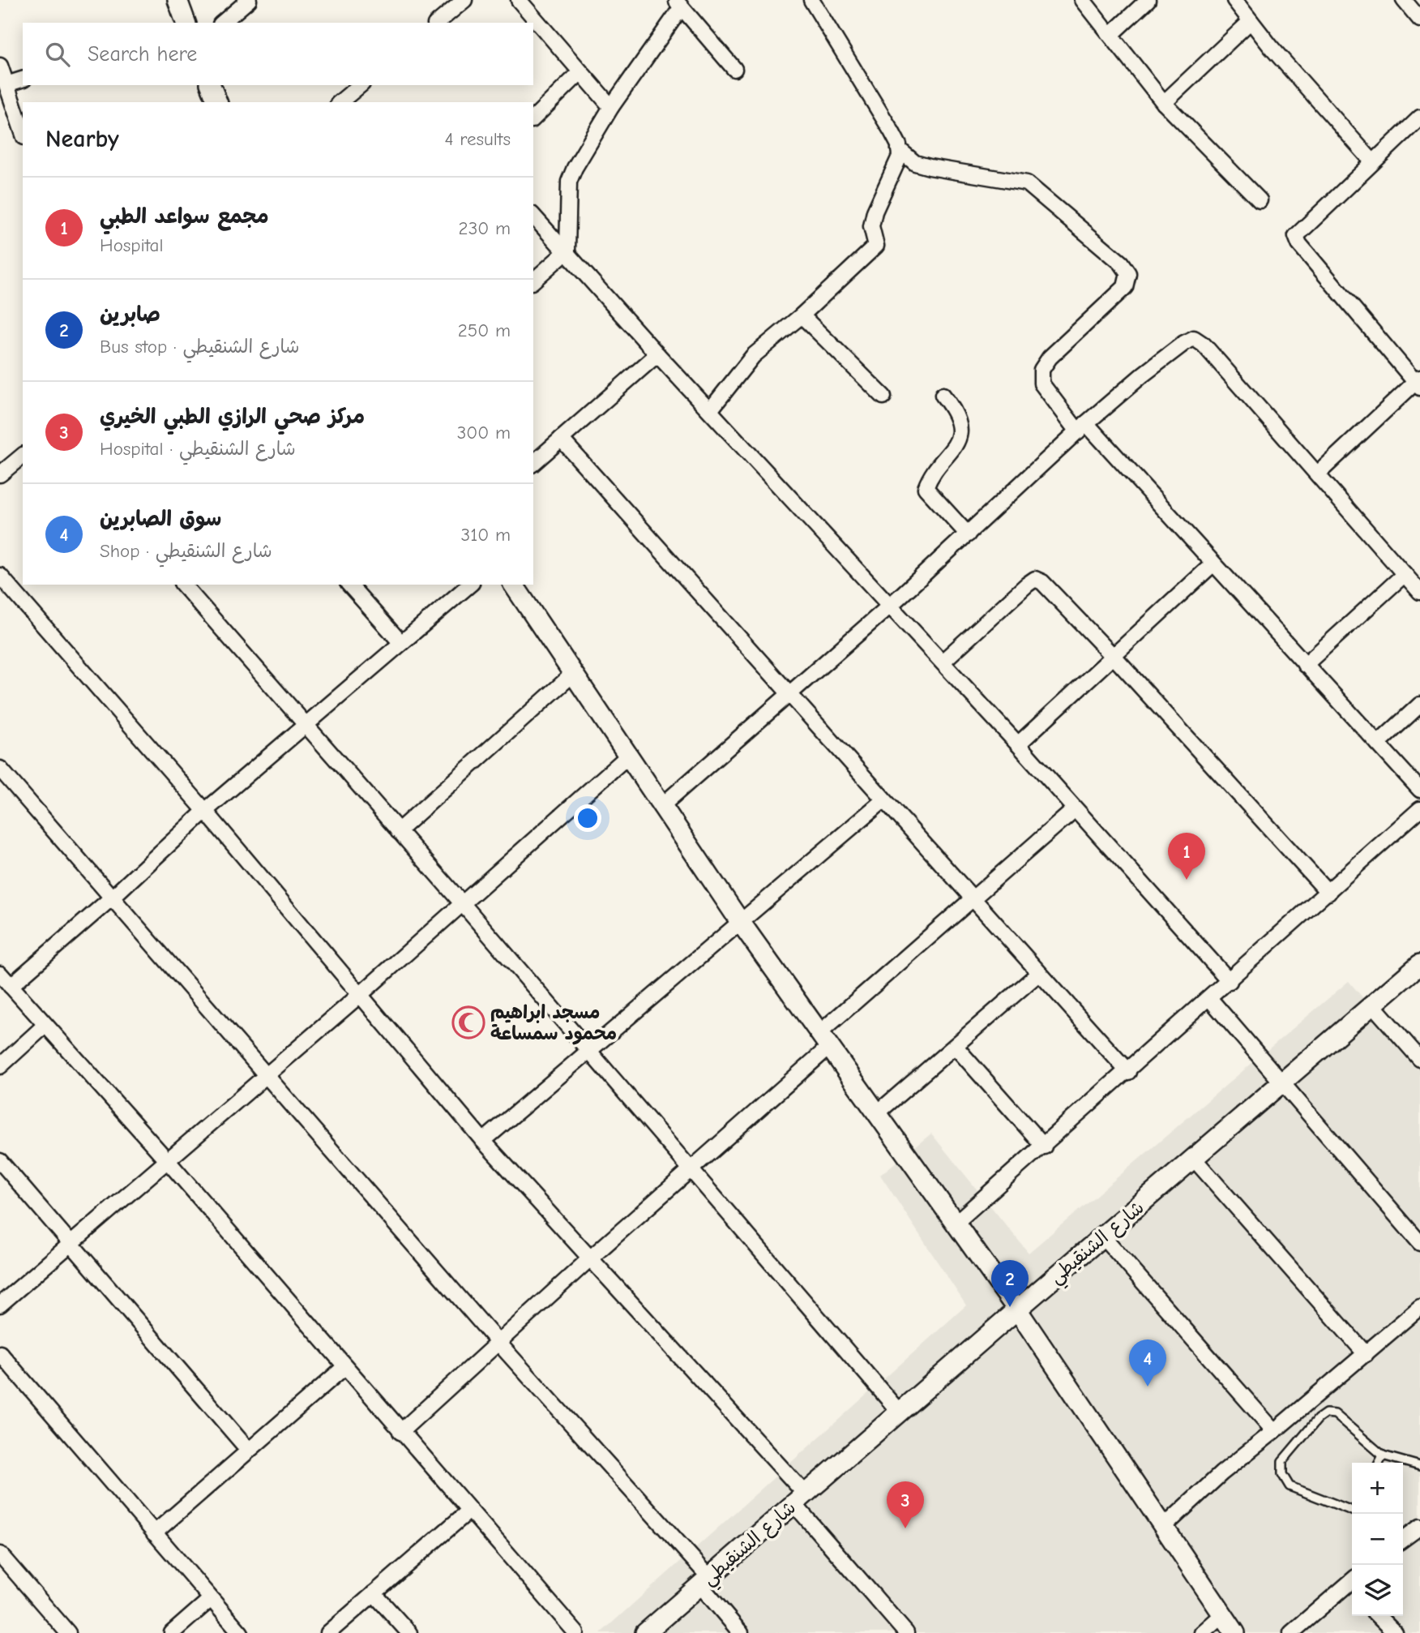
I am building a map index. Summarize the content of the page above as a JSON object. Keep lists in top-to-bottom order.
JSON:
{
  "streets": {
    "street": ["شارع الشنقيطي"]
  },
  "places": {
    "mosque": ["مسجد ابراهيم محمود سمساعة"]
  },
  "page": {
    "search": "Search here",
    "heading": ["Nearby", "4 results"],
    "list": [
      {
        "mark": "1",
        "name": "مجمع سواعد الطبي",
        "note": "Hospital",
        "value": "230 m"
      },
      {
        "mark": "2",
        "name": "صابرين",
        "note": "Bus stop · شارع الشنقيطي",
        "value": "250 m"
      },
      {
        "mark": "3",
        "name": "مركز صحي الرازي الطبي الخيري",
        "note": "Hospital · شارع الشنقيطي",
        "value": "300 m"
      },
      {
        "mark": "4",
        "name": "سوق الصابرين",
        "note": "Shop · شارع الشنقيطي",
        "value": "310 m"
      }
    ],
    "pins": [
      "1",
      "2",
      "4",
      "3"
    ],
    "map_buttons": ["+", "−"]
  }
}
